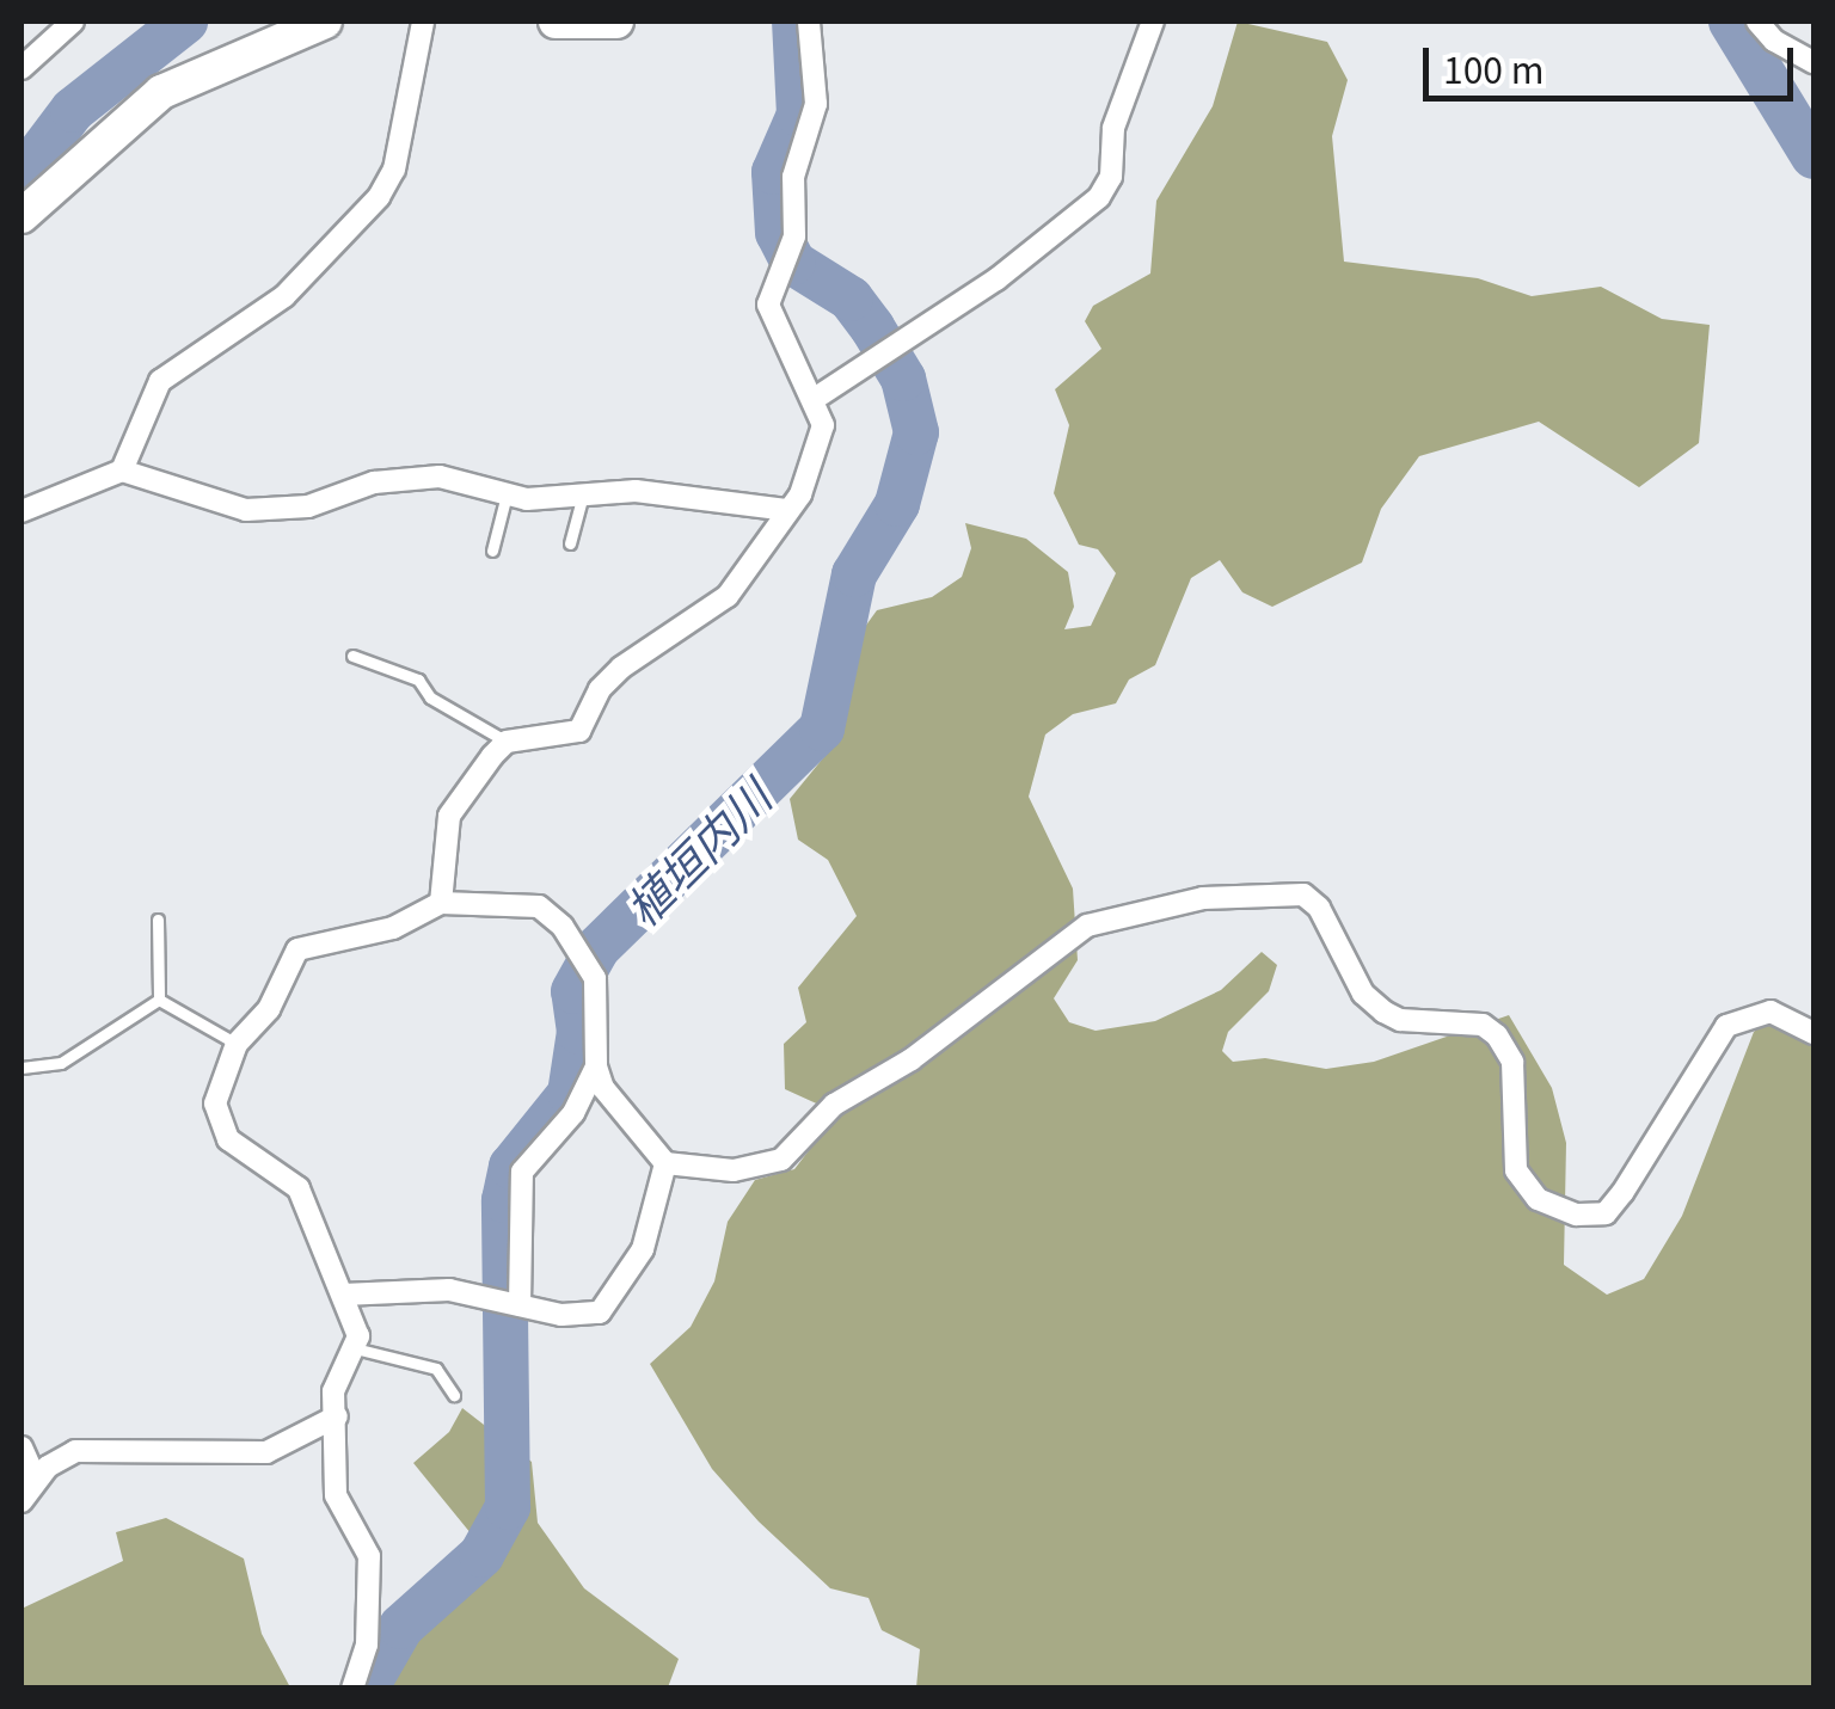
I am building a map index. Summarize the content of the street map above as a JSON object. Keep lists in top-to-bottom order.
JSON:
{
  "water": ["植垣内川"],
  "scale_bar": "100 m"
}
